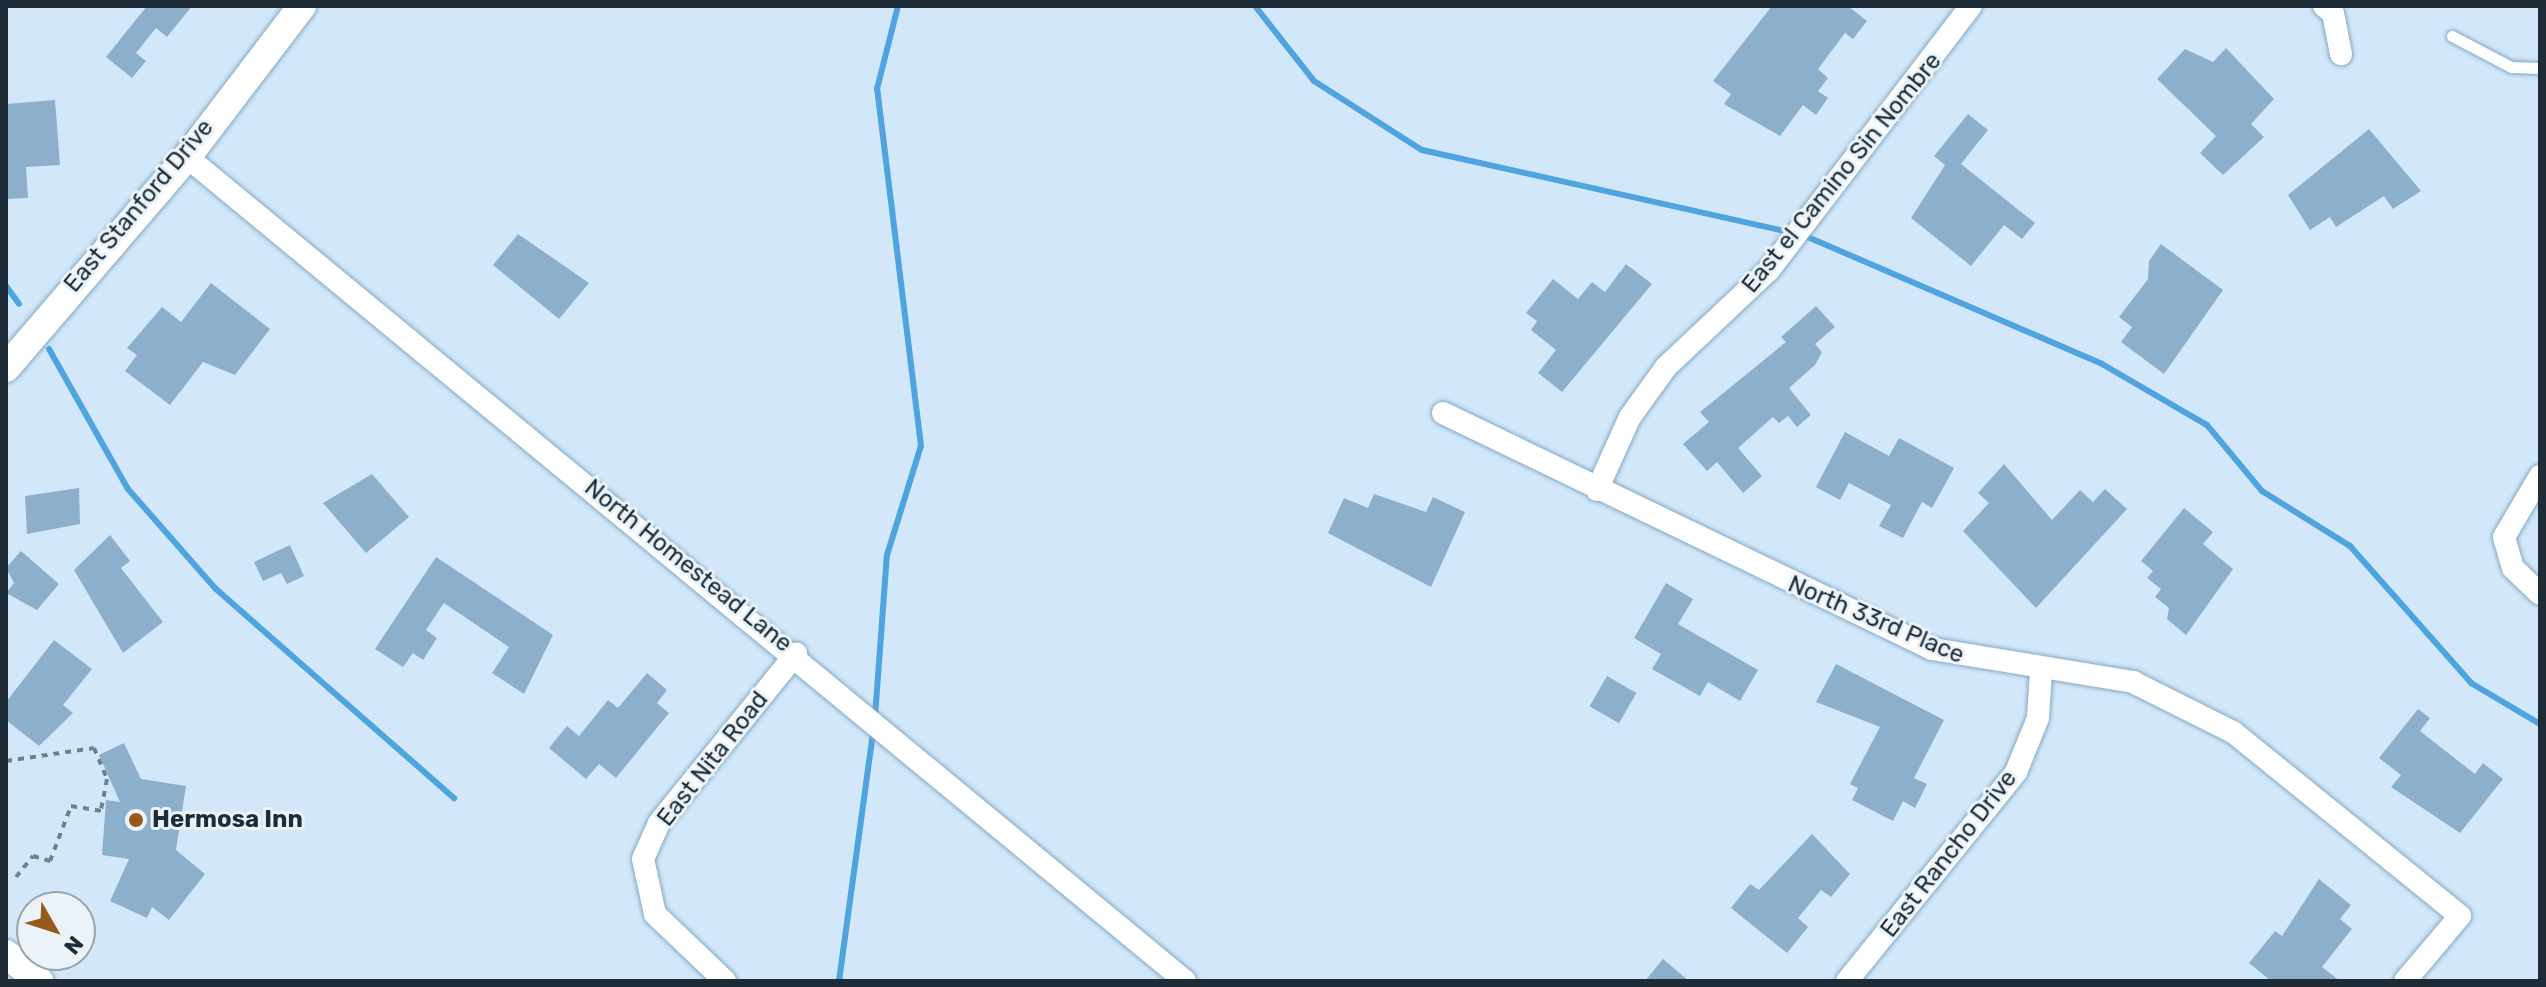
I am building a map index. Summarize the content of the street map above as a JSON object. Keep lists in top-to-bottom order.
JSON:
{
  "streets": {
    "street": [
      "East el Camino Sin Nombre",
      "East Stanford Drive",
      "North Homestead Lane",
      "North 33rd Place",
      "East Nita Road",
      "East Rancho Drive"
    ]
  },
  "crossings": [
    ["East el Camino Sin Nombre", "North 33rd Place"],
    ["East Stanford Drive", "North Homestead Lane"],
    ["North Homestead Lane", "East Nita Road"],
    ["North 33rd Place", "East Rancho Drive"]
  ],
  "places": ["Hermosa Inn"],
  "north": "bottom right"
}
